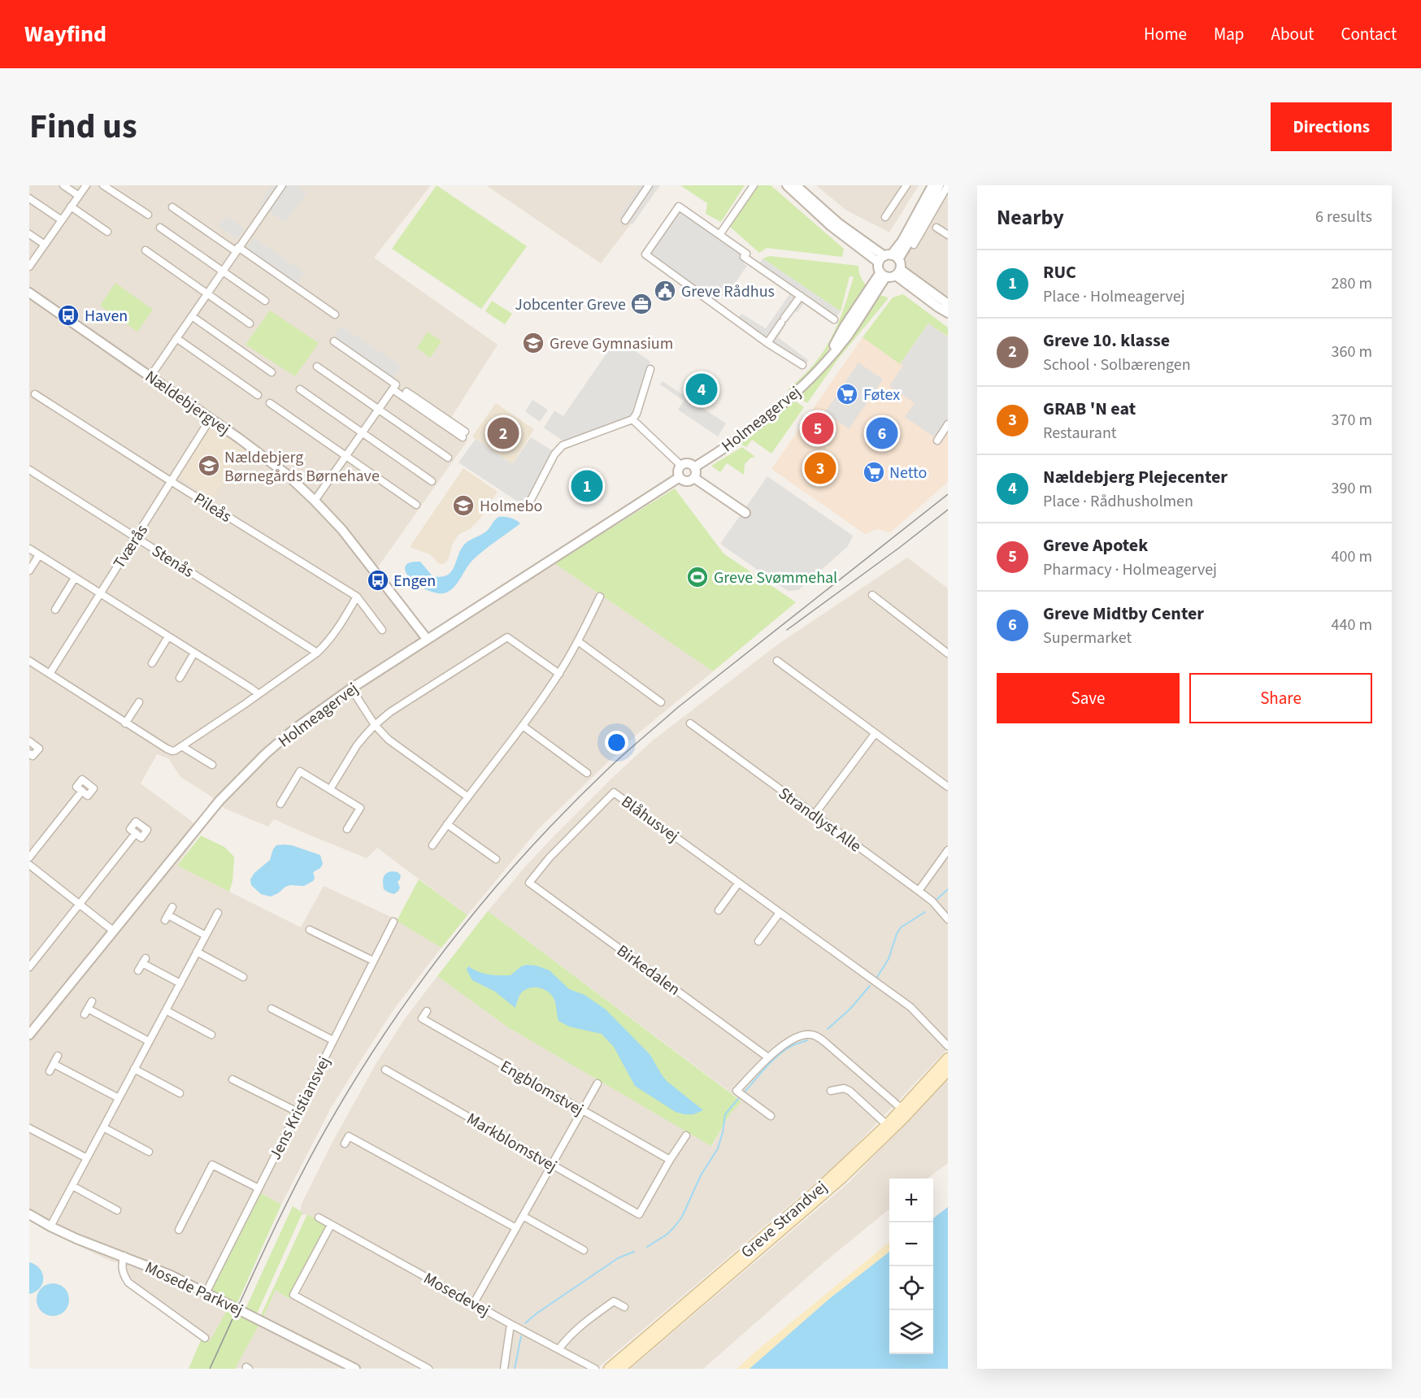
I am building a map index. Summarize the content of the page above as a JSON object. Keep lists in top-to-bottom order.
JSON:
{
  "streets": {
    "main road": ["Greve Strandvej"],
    "street": [
      "Nældebjergvej",
      "Holmeagervej",
      "Pileås",
      "Tværås",
      "Stenås",
      "Blåhusvej",
      "Strandlyst Alle",
      "Birkedalen",
      "Engblomstvej",
      "Jens Kristiansvej",
      "Markblomstvej",
      "Mosede Parkvej",
      "Mosedevej"
    ]
  },
  "crossings": [
    ["Nældebjergvej", "Holmeagervej"],
    ["Nældebjergvej", "Tværås"],
    ["Pileås", "Tværås"],
    ["Tværås", "Stenås"],
    ["Blåhusvej", "Birkedalen"],
    ["Engblomstvej", "Markblomstvej"],
    ["Jens Kristiansvej", "Mosede Parkvej"]
  ],
  "places": {
    "public building": ["Greve Rådhus"],
    "office": ["Jobcenter Greve"],
    "bus stop": ["Haven", "Engen"],
    "school or university": ["Greve Gymnasium", "Nældebjerg Børnegårds Børnehave", "Holmebo"],
    "supermarket": ["Føtex", "Netto"],
    "sports": ["Greve Svømmehal"]
  },
  "page": {
    "header": "Wayfind",
    "nav": [
      "Home",
      "Map",
      "About",
      "Contact"
    ],
    "title": "Find us",
    "buttons": [
      "Directions",
      ["Save", "Share"]
    ],
    "heading": ["Nearby", "6 results"],
    "list": [
      {
        "mark": "1",
        "name": "RUC",
        "note": "Place · Holmeagervej",
        "value": "280 m"
      },
      {
        "mark": "2",
        "name": "Greve 10. klasse",
        "note": "School · Solbærengen",
        "value": "360 m"
      },
      {
        "mark": "3",
        "name": "GRAB 'N eat",
        "note": "Restaurant",
        "value": "370 m"
      },
      {
        "mark": "4",
        "name": "Nældebjerg Plejecenter",
        "note": "Place · Rådhusholmen",
        "value": "390 m"
      },
      {
        "mark": "5",
        "name": "Greve Apotek",
        "note": "Pharmacy · Holmeagervej",
        "value": "400 m"
      },
      {
        "mark": "6",
        "name": "Greve Midtby Center",
        "note": "Supermarket",
        "value": "440 m"
      }
    ],
    "pins": [
      "4",
      "5",
      "2",
      "6",
      "3",
      "1"
    ],
    "map_buttons": ["+", "−"]
  }
}
